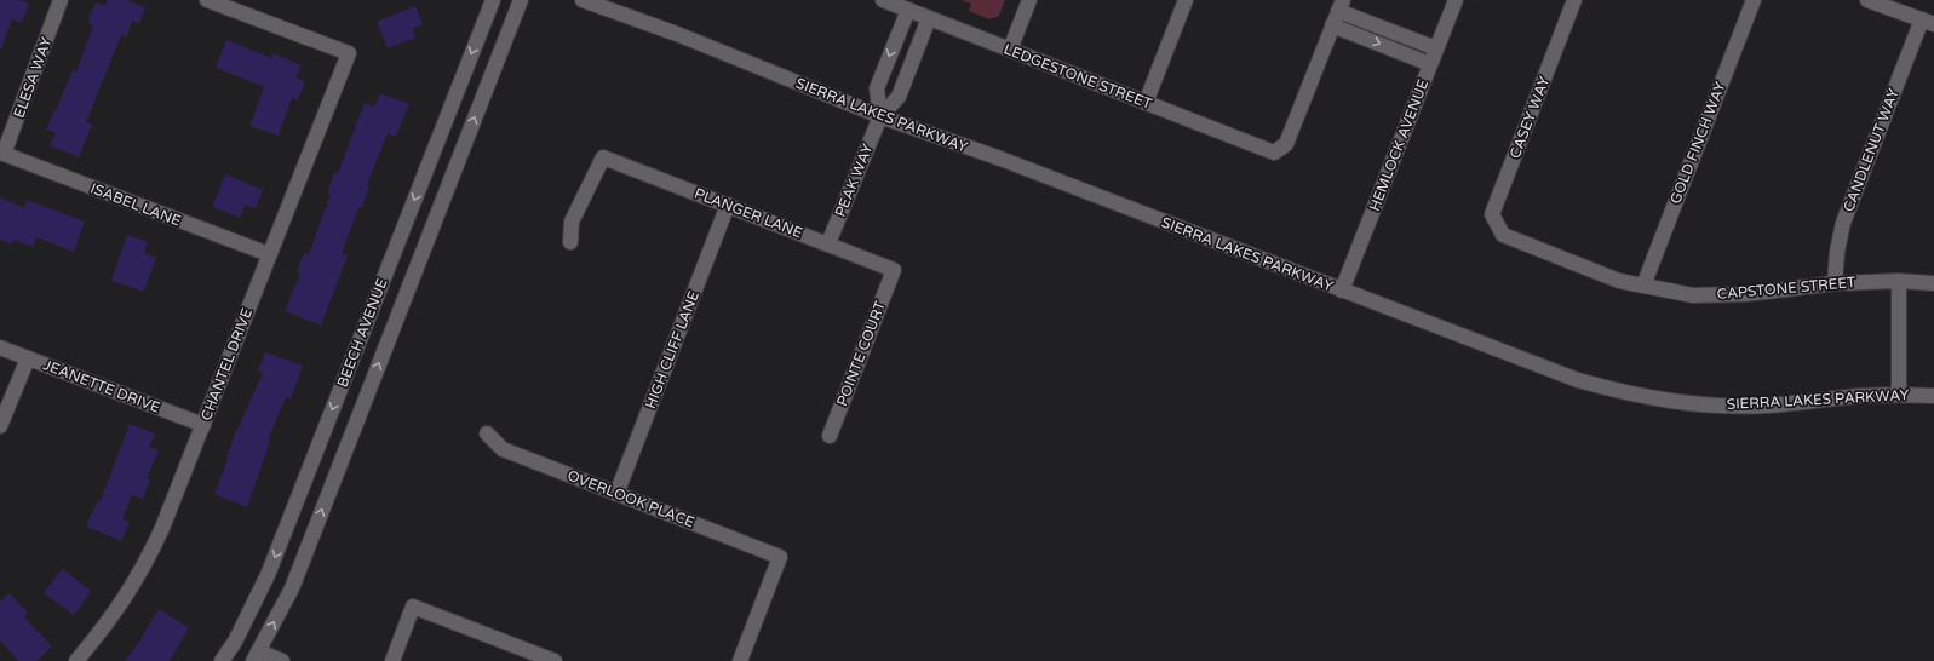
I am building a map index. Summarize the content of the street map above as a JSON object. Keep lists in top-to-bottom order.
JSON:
{
  "streets": {
    "street": [
      "LEDGESTONE STREET",
      "ELESA WAY",
      "SIERRA LAKES PARKWAY",
      "CASEY WAY",
      "GOLD FINCH WAY",
      "HEMLOCK AVENUE",
      "CANDLENUT WAY",
      "PEAK WAY",
      "ISABEL LANE",
      "PLANGER LANE",
      "CAPSTONE STREET",
      "BEECH AVENUE",
      "HIGH CLIFF LANE",
      "POINTE COURT",
      "CHANTEL DRIVE",
      "JEANETTE DRIVE",
      "OVERLOOK PLACE"
    ]
  },
  "crossings": [
    ["LEDGESTONE STREET", "PEAK WAY"],
    ["ELESA WAY", "ISABEL LANE"],
    ["SIERRA LAKES PARKWAY", "HEMLOCK AVENUE"],
    ["SIERRA LAKES PARKWAY", "PEAK WAY"],
    ["CASEY WAY", "CAPSTONE STREET"],
    ["GOLD FINCH WAY", "CAPSTONE STREET"],
    ["CANDLENUT WAY", "CAPSTONE STREET"],
    ["PEAK WAY", "PLANGER LANE"],
    ["ISABEL LANE", "CHANTEL DRIVE"],
    ["PLANGER LANE", "HIGH CLIFF LANE"],
    ["PLANGER LANE", "POINTE COURT"],
    ["HIGH CLIFF LANE", "OVERLOOK PLACE"],
    ["CHANTEL DRIVE", "JEANETTE DRIVE"]
  ]
}
